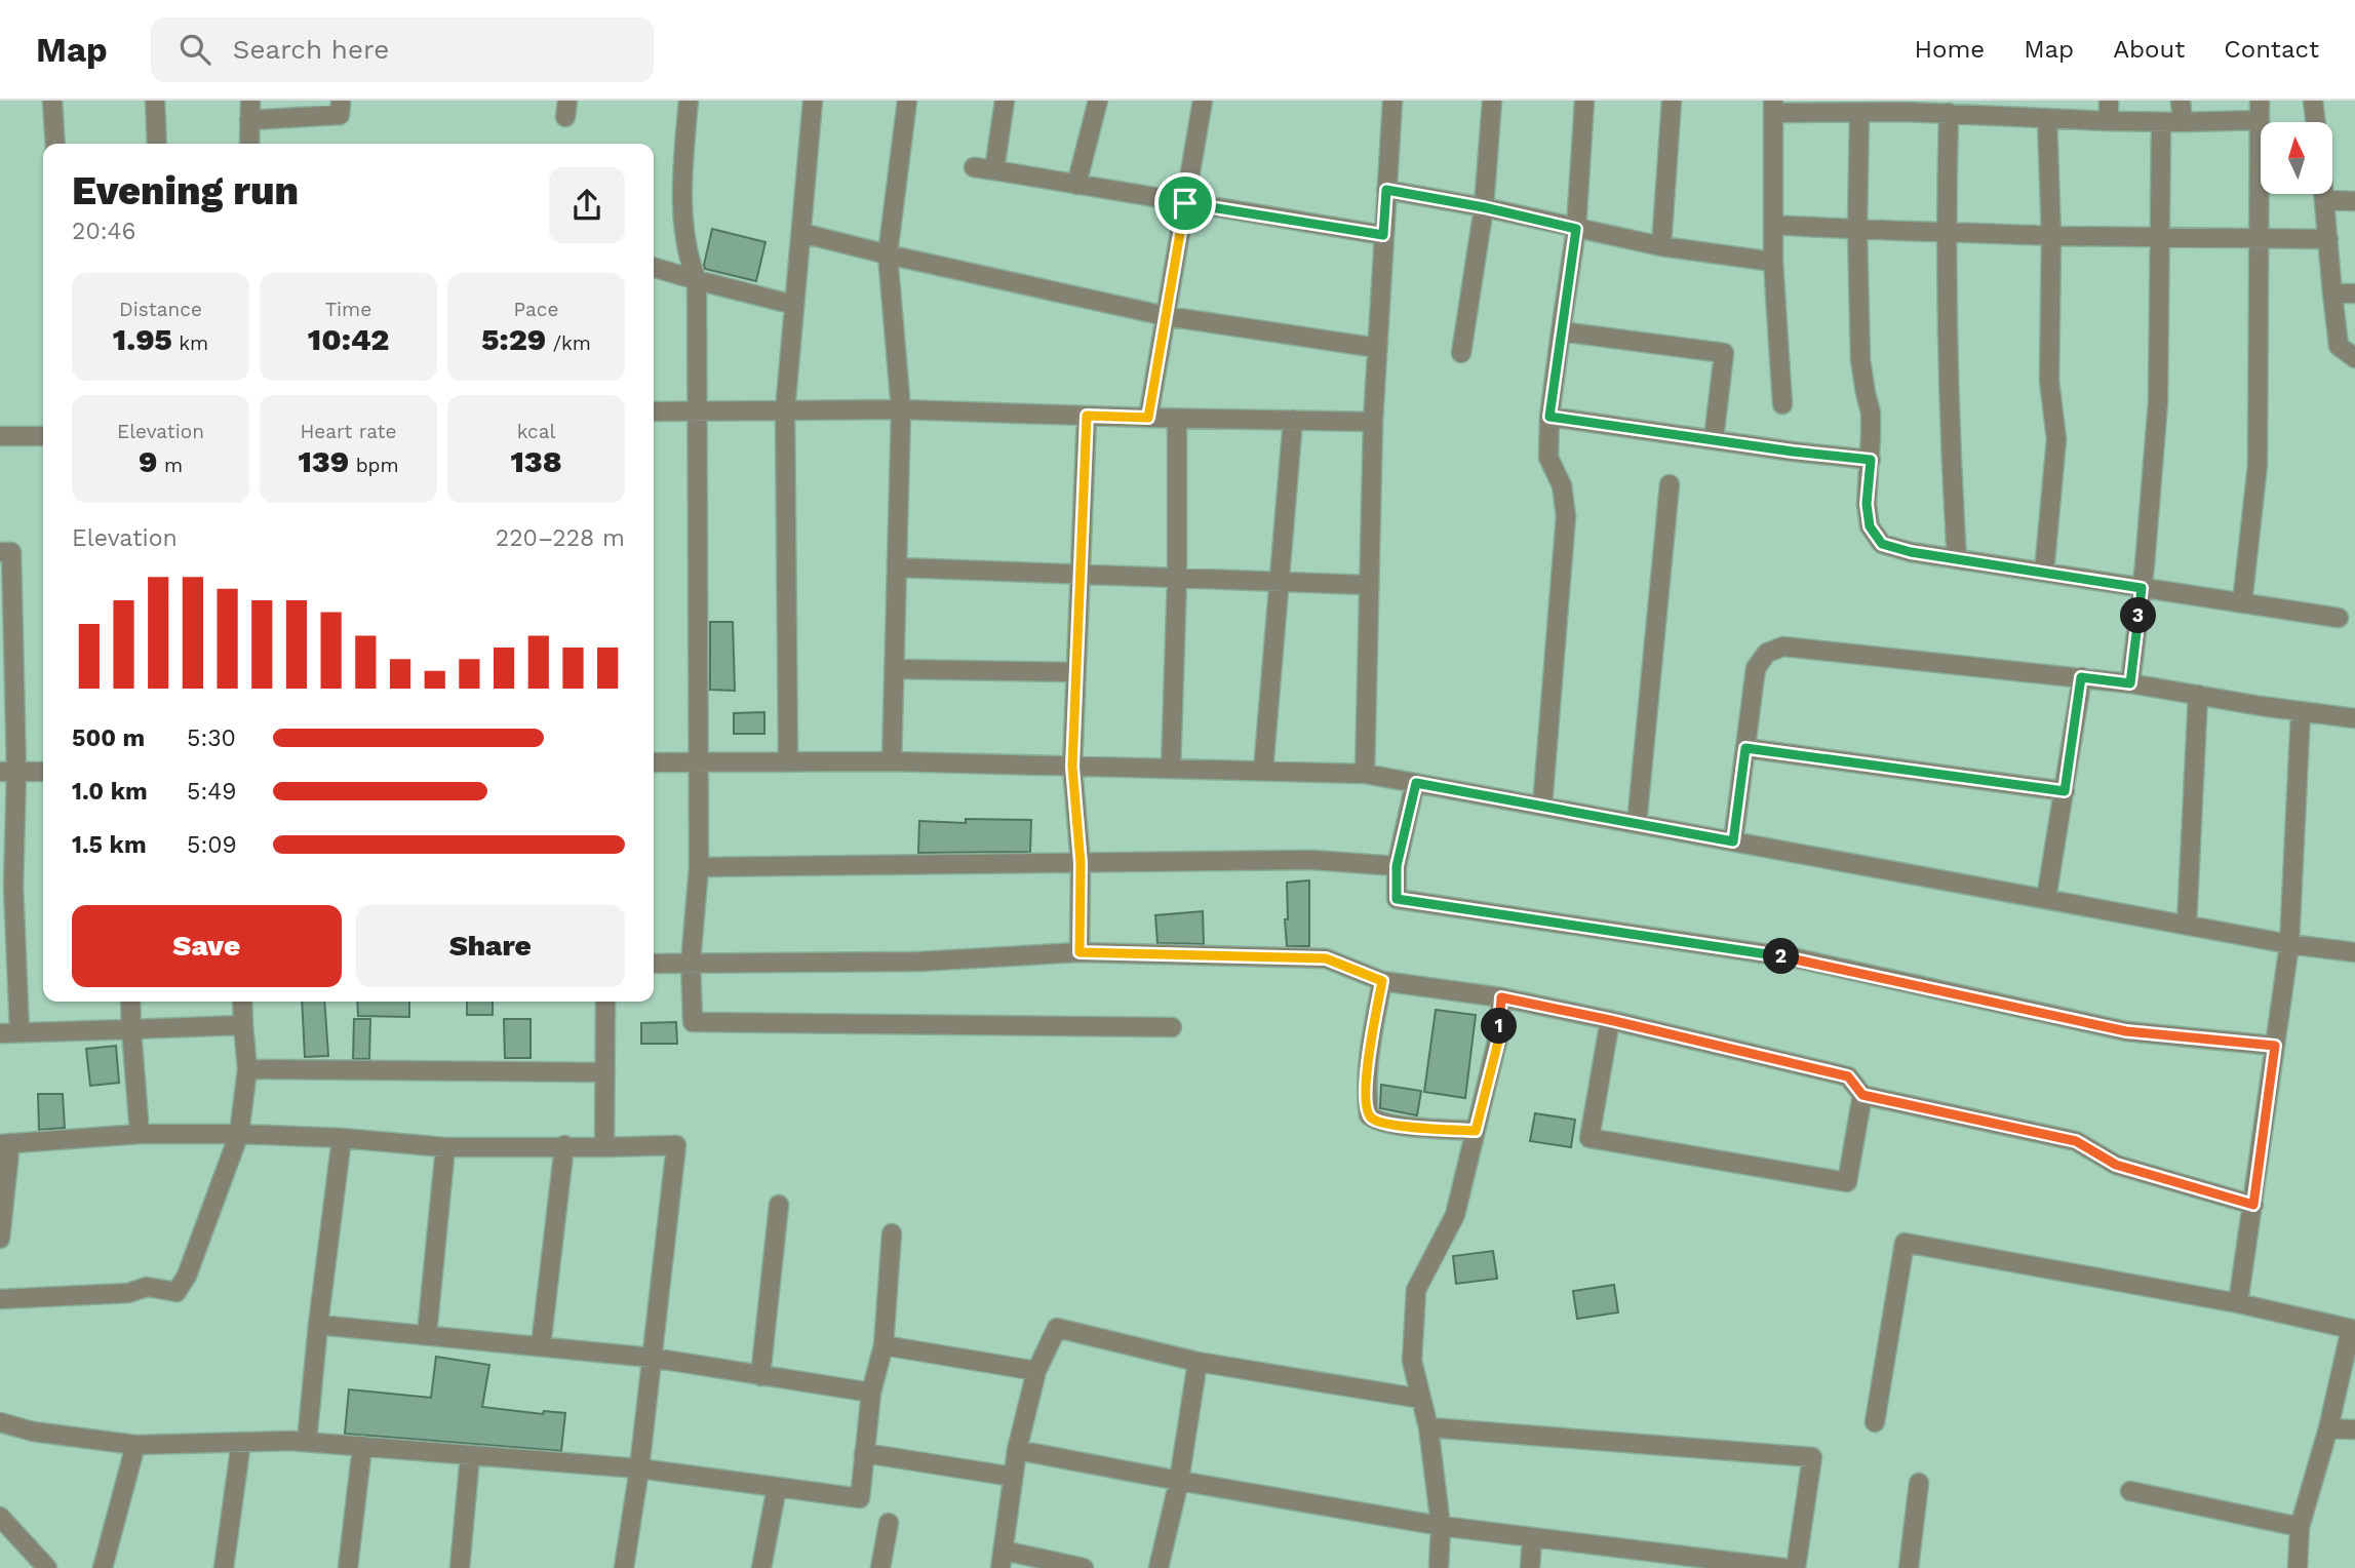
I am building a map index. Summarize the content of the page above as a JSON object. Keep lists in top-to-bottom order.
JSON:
{
  "north": "top",
  "page": {
    "header": "Map",
    "search": "Search here",
    "nav": [
      "Home",
      "Map",
      "About",
      "Contact"
    ],
    "heading": ["Evening run", "20:46"],
    "stats": [
      ["Distance", "1.95 km"],
      ["Time", "10:42"],
      ["Pace", "5:29 /km"],
      ["Elevation", "9 m"],
      ["Heart rate", "139 bpm"],
      ["kcal", "138"]
    ],
    "chart": ["Elevation", "220–228 m"],
    "pins": ["3", "2", "1"],
    "list": [
      {
        "name": "500 m",
        "note": "5:30"
      },
      {
        "name": "1.0 km",
        "note": "5:49"
      },
      {
        "name": "1.5 km",
        "note": "5:09"
      }
    ],
    "buttons": ["Save", "Share"]
  }
}
